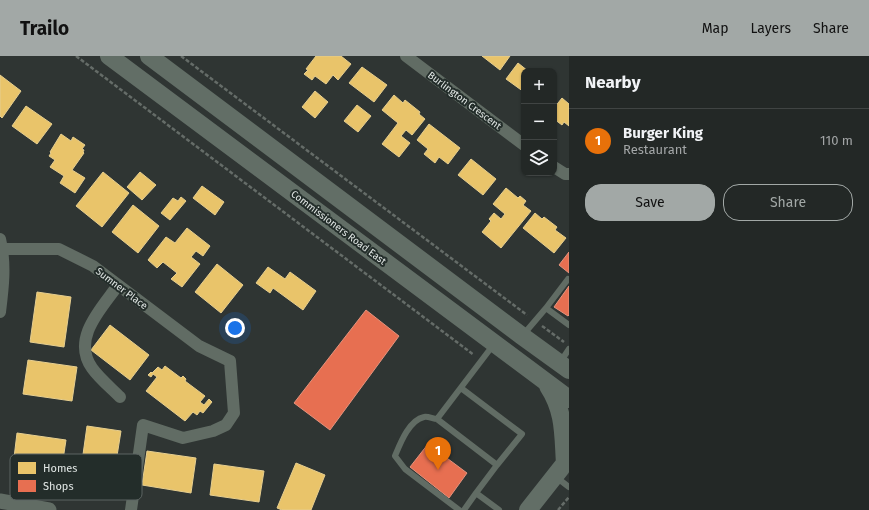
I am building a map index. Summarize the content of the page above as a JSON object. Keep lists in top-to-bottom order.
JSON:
{
  "streets": {
    "main road": ["Commissioners Road East"],
    "street": ["Burlington Crescent", "Sumner Place"]
  },
  "legend": ["Homes", "Shops"],
  "page": {
    "header": "Trailo",
    "nav": ["Map", "Layers", "Share"],
    "heading": "Nearby",
    "map_buttons": ["+", "−"],
    "list": [
      {
        "mark": "1",
        "name": "Burger King",
        "note": "Restaurant",
        "value": "110 m"
      }
    ],
    "buttons": ["Save", "Share"],
    "pins": "1"
  }
}
